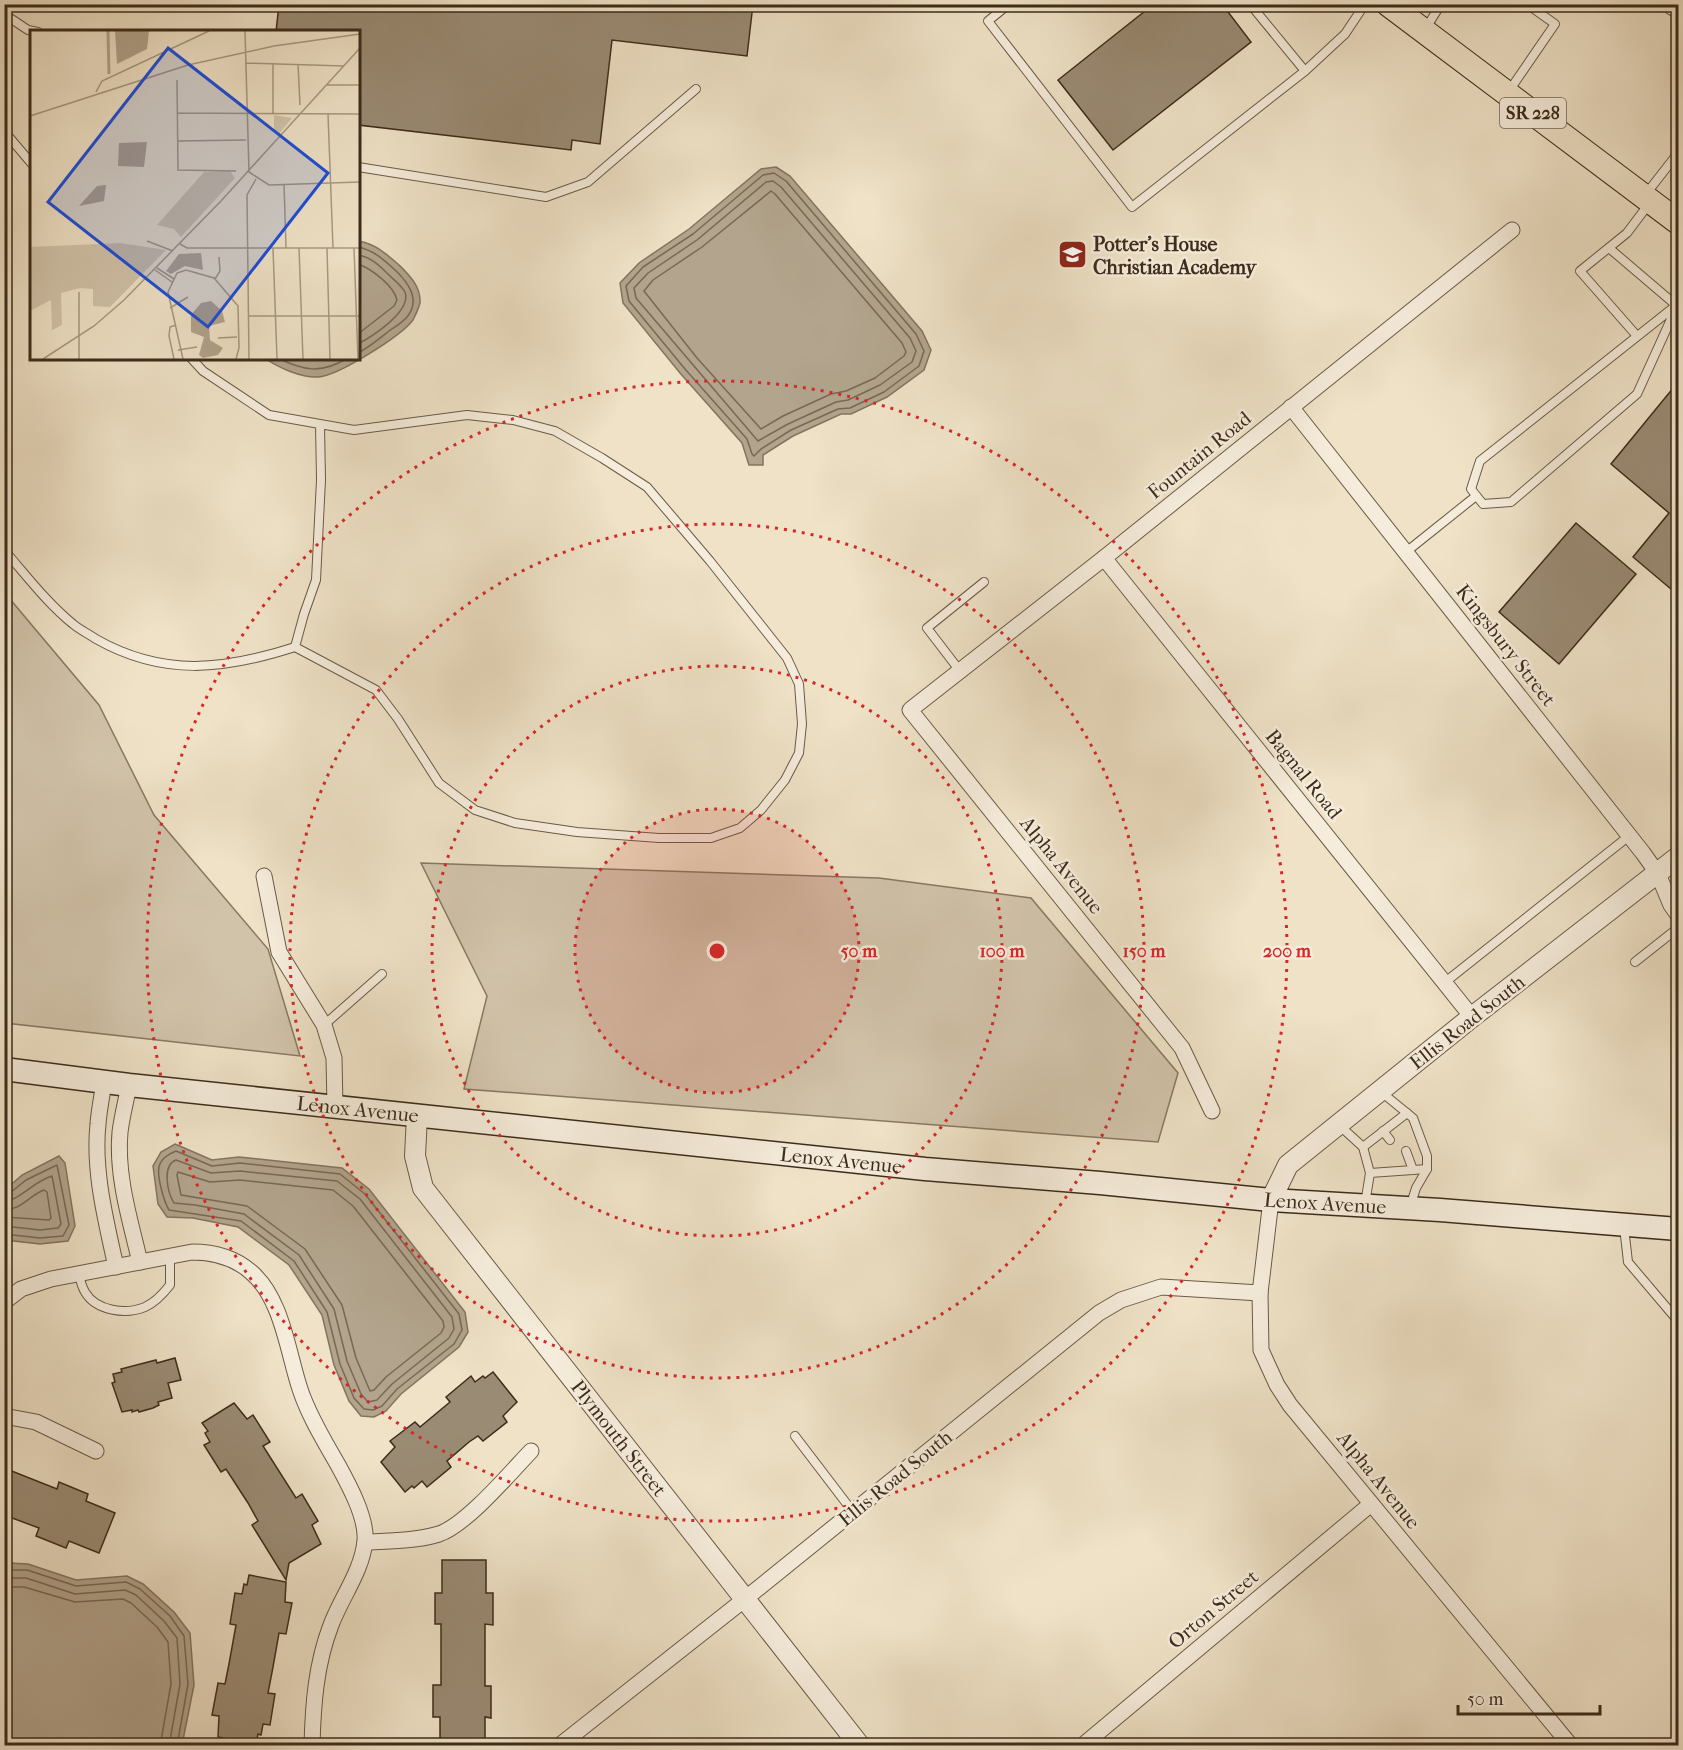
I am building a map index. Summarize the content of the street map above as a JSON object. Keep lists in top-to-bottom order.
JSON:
{
  "streets": {
    "main road": ["SR 228", "Lenox Avenue"],
    "street": [
      "Fountain Road",
      "Kingsbury Street",
      "Bagnal Road",
      "Alpha Avenue",
      "Ellis Road South",
      "Plymouth Street",
      "Orton Street"
    ]
  },
  "crossings": [
    ["Fountain Road", "Kingsbury Street"],
    ["Fountain Road", "Bagnal Road"],
    ["Fountain Road", "Alpha Avenue"],
    ["Kingsbury Street", "Ellis Road South"],
    ["Bagnal Road", "Ellis Road South"],
    ["Alpha Avenue", "Ellis Road South"],
    ["Alpha Avenue", "Lenox Avenue"],
    ["Alpha Avenue", "Orton Street"],
    ["Ellis Road South", "Lenox Avenue"],
    ["Ellis Road South", "Plymouth Street"],
    ["Lenox Avenue", "Plymouth Street"]
  ],
  "places": {
    "school or university": ["Potter's House Christian Academy"]
  },
  "scale_bar": "50 m",
  "rings": [
    "50 m",
    "100 m",
    "150 m",
    "200 m"
  ]
}
